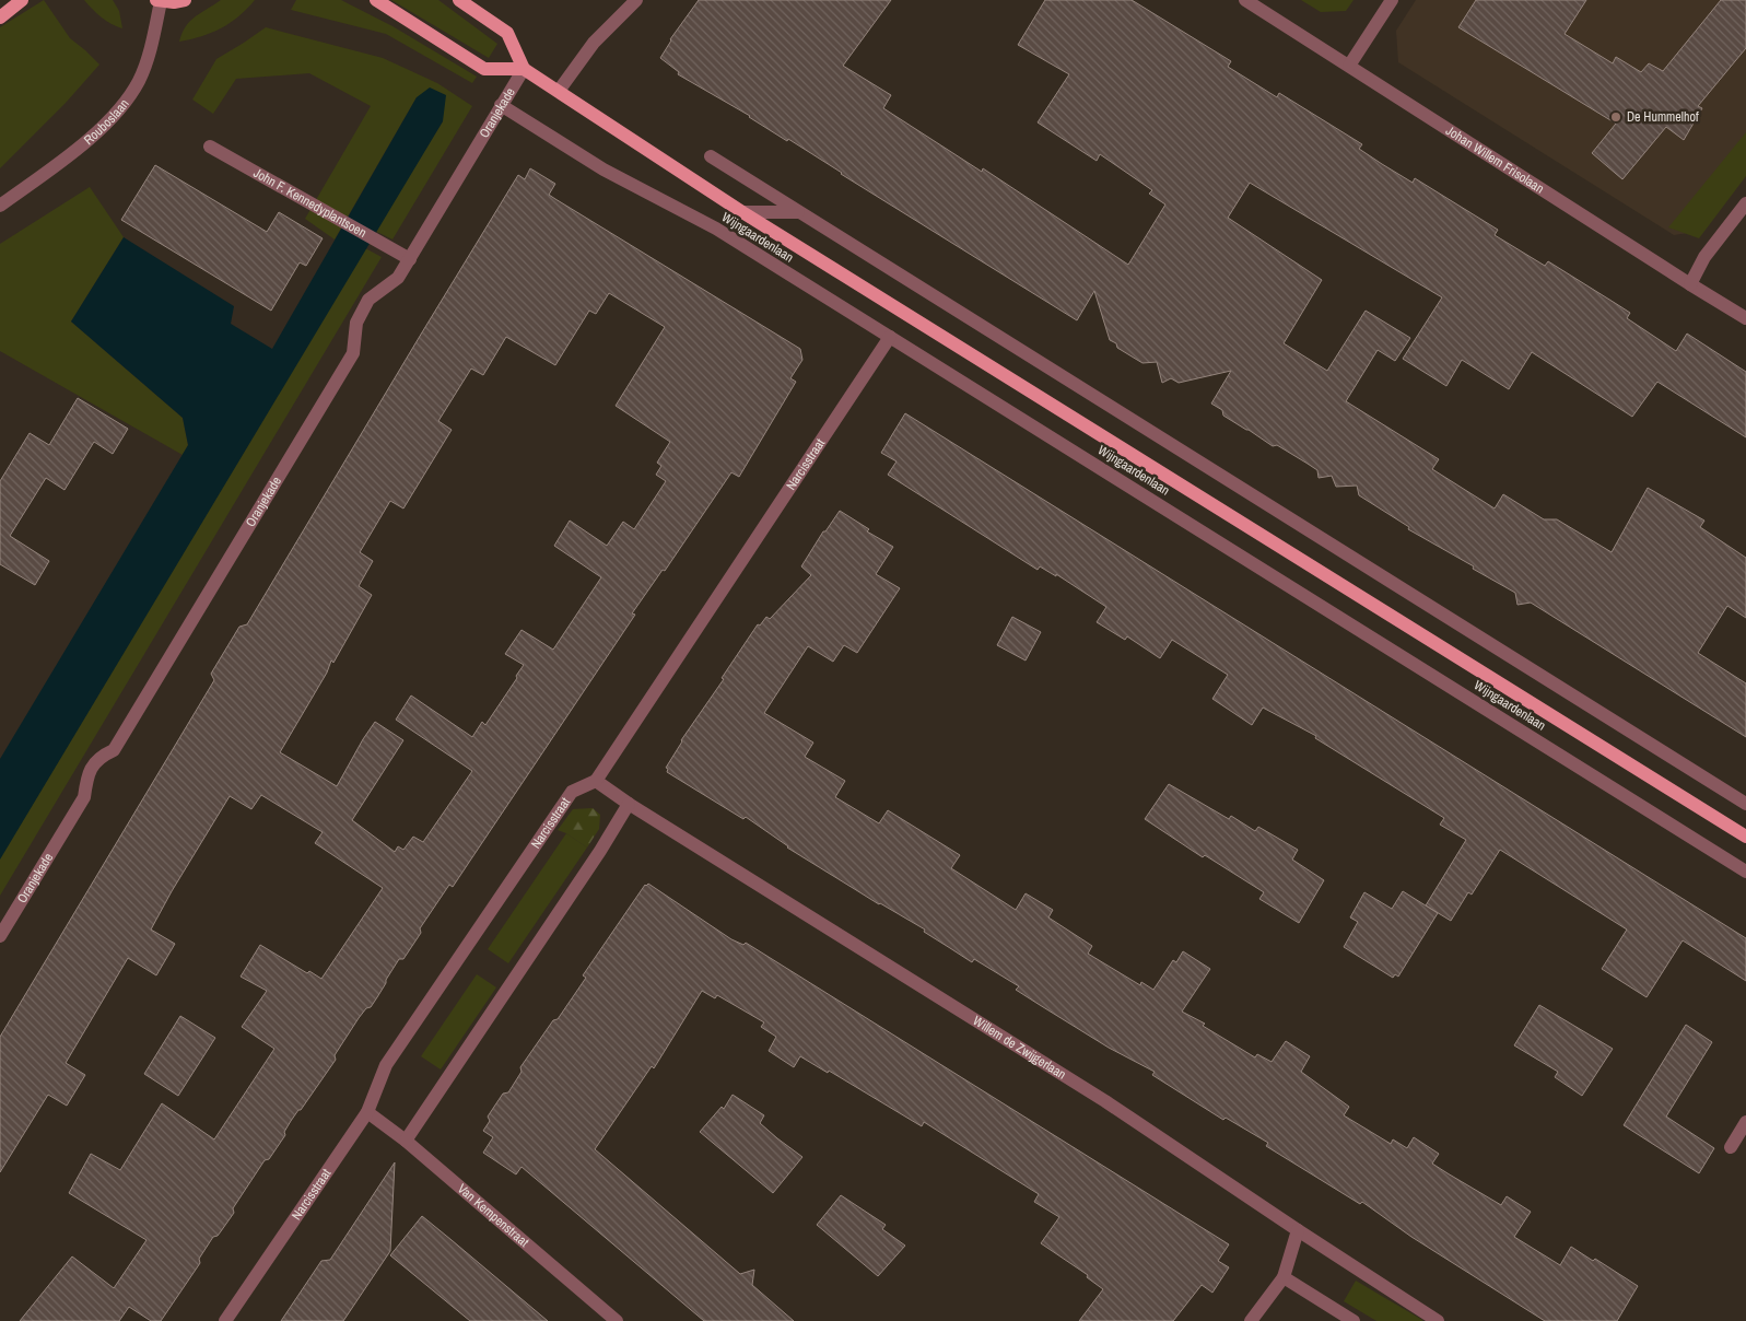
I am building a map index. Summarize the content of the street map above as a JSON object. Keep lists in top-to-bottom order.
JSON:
{
  "streets": {
    "main road": ["Wijngaardenlaan"],
    "street": [
      "Oranjekade",
      "Rouboslaan",
      "Johan Willem Frisolaan",
      "John F. Kennedyplantsoen",
      "Narcisstraat",
      "Willem de Zwijgerlaan",
      "Van Kempenstraat"
    ]
  },
  "crossings": [
    ["Oranjekade", "John F. Kennedyplantsoen"],
    ["Oranjekade", "Wijngaardenlaan"],
    ["Wijngaardenlaan", "Narcisstraat"],
    ["Narcisstraat", "Willem de Zwijgerlaan"],
    ["Narcisstraat", "Van Kempenstraat"]
  ],
  "places": ["De Hummelhof"]
}
